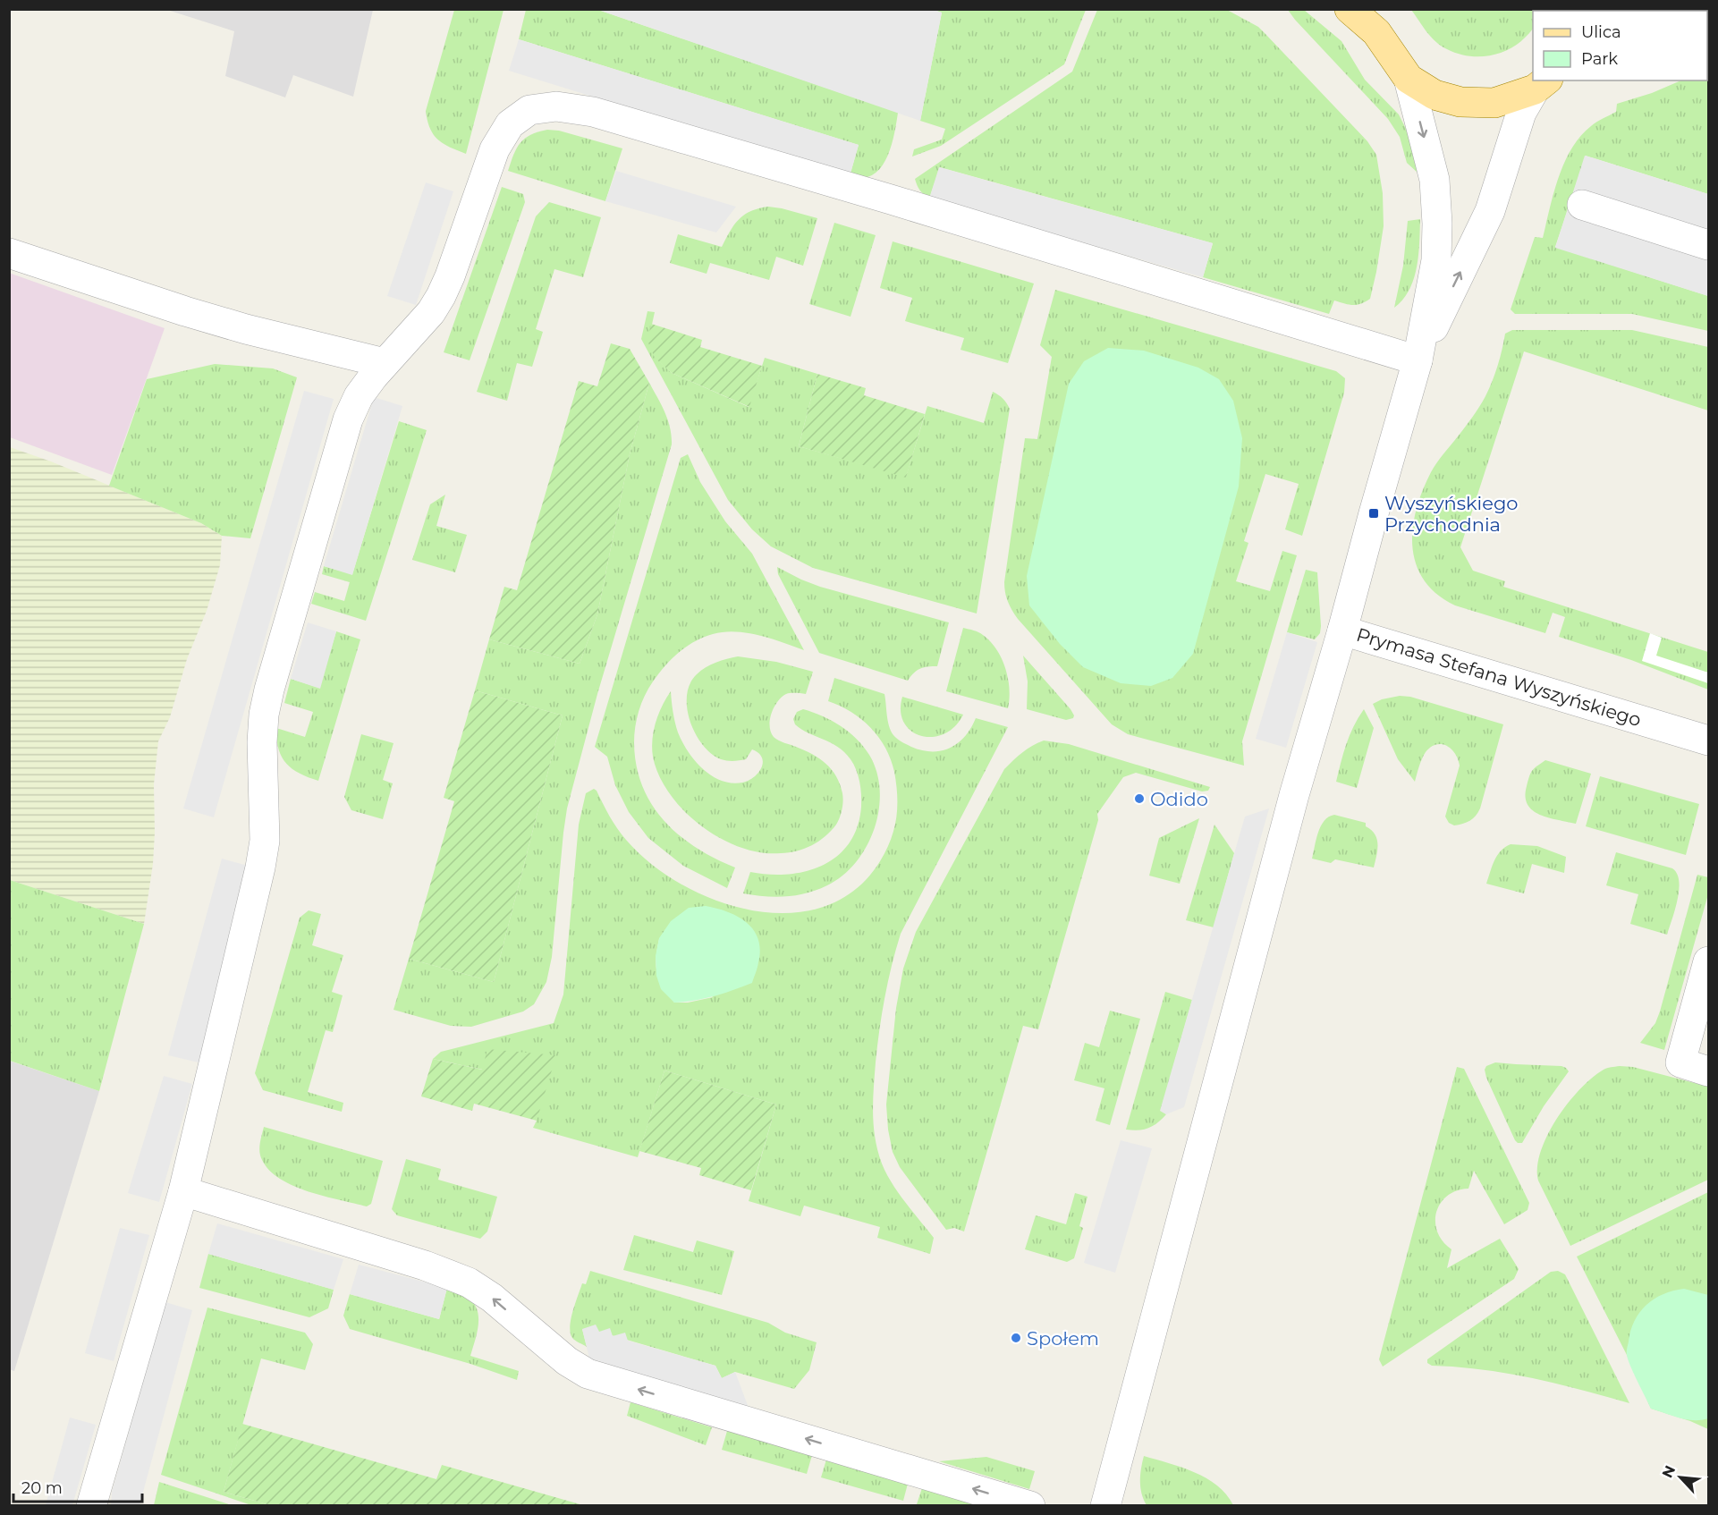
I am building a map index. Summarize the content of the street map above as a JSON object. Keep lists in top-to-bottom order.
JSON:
{
  "streets": {
    "street": ["Prymasa Stefana Wyszyńskiego"]
  },
  "places": {
    "transit": ["Wyszyńskiego Przychodnia"],
    "other": ["Odido", "Społem"]
  },
  "legend": ["Ulica", "Park"],
  "scale_bar": "20 m",
  "north": "top left"
}
